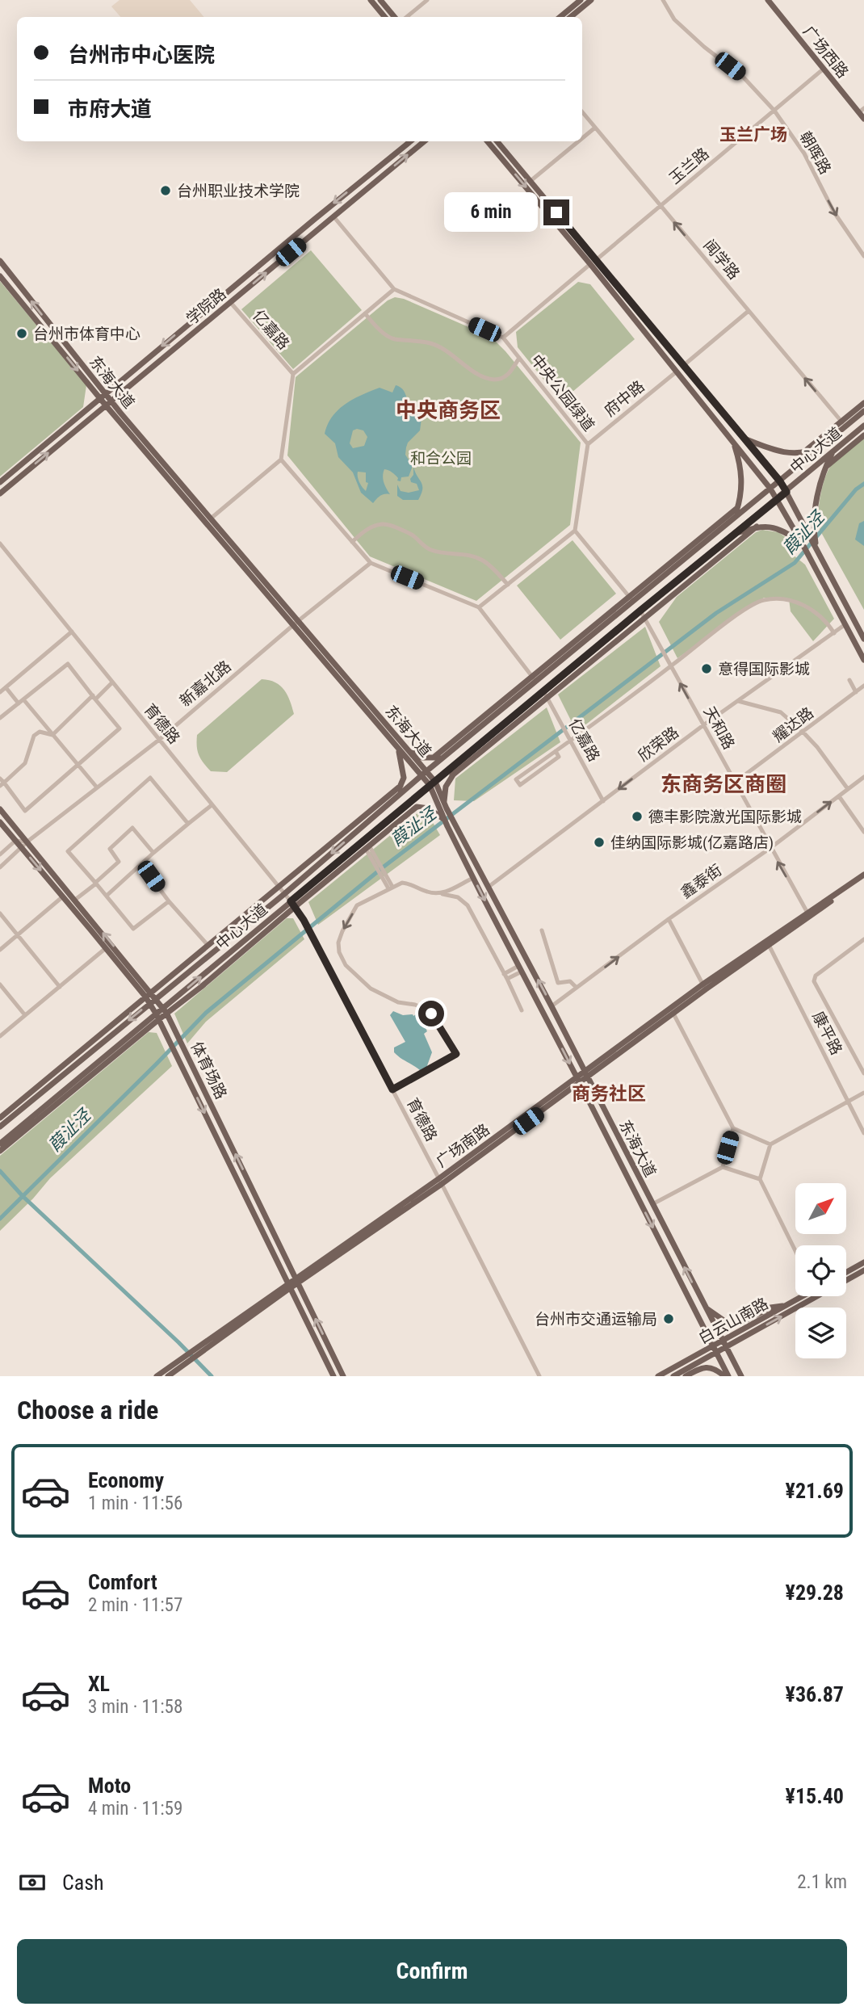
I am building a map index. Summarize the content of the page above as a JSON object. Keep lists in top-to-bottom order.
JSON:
{
  "streets": {
    "main road": [
      "广场西路",
      "学院路",
      "东海大道",
      "中心大道",
      "体育场路",
      "广场南路",
      "白云山南路"
    ],
    "street": [
      "朝晖路",
      "玉兰路",
      "闻学路",
      "亿嘉路",
      "中央公园绿道",
      "府中路",
      "新嘉北路",
      "育德路",
      "耀达路",
      "天和路",
      "欣荣路",
      "鑫泰街",
      "康平路"
    ]
  },
  "crossings": [
    ["广场西路", "玉兰路"],
    ["朝晖路", "玉兰路"],
    ["玉兰路", "闻学路"],
    ["玉兰路", "中央公园绿道"],
    ["闻学路", "中心大道"],
    ["学院路", "亿嘉路"],
    ["学院路", "东海大道"],
    ["亿嘉路", "中心大道"],
    ["亿嘉路", "欣荣路"],
    ["东海大道", "中心大道"],
    ["东海大道", "新嘉北路"],
    ["东海大道", "欣荣路"],
    ["东海大道", "鑫泰街"],
    ["东海大道", "广场南路"],
    ["东海大道", "白云山南路"],
    ["中央公园绿道", "府中路"],
    ["中心大道", "育德路"],
    ["中心大道", "天和路"],
    ["中心大道", "体育场路"],
    ["新嘉北路", "育德路"],
    ["新嘉北路", "体育场路"],
    ["育德路", "广场南路"],
    ["耀达路", "天和路"],
    ["天和路", "欣荣路"],
    ["天和路", "鑫泰街"],
    ["天和路", "广场南路"],
    ["康平路", "广场南路"],
    ["体育场路", "广场南路"]
  ],
  "one_way": [
    "朝晖路",
    "闻学路",
    "天和路",
    "鑫泰街"
  ],
  "districts": [
    "玉兰广场",
    "中央商务区",
    "东商务区商圈",
    "商务社区"
  ],
  "water": ["葭沚泾"],
  "parks": ["和合公园"],
  "places": [
    "台州职业技术学院",
    "台州市体育中心",
    "意得国际影城",
    "德丰影院激光国际影城",
    "佳纳国际影城(亿嘉路店)",
    "台州市交通运输局"
  ],
  "north": "top right",
  "page": {
    "banner": ["台州市中心医院", "市府大道"],
    "bubble": "6 min",
    "heading": "Choose a ride",
    "list": [
      {
        "name": "Economy",
        "note": "1 min · 11:56",
        "value": "¥21.69"
      },
      {
        "name": "Comfort",
        "note": "2 min · 11:57",
        "value": "¥29.28"
      },
      {
        "name": "XL",
        "note": "3 min · 11:58",
        "value": "¥36.87"
      },
      {
        "name": "Moto",
        "note": "4 min · 11:59",
        "value": "¥15.40"
      }
    ],
    "pay": ["Cash", "2.1 km"],
    "buttons": "Confirm"
  }
}
